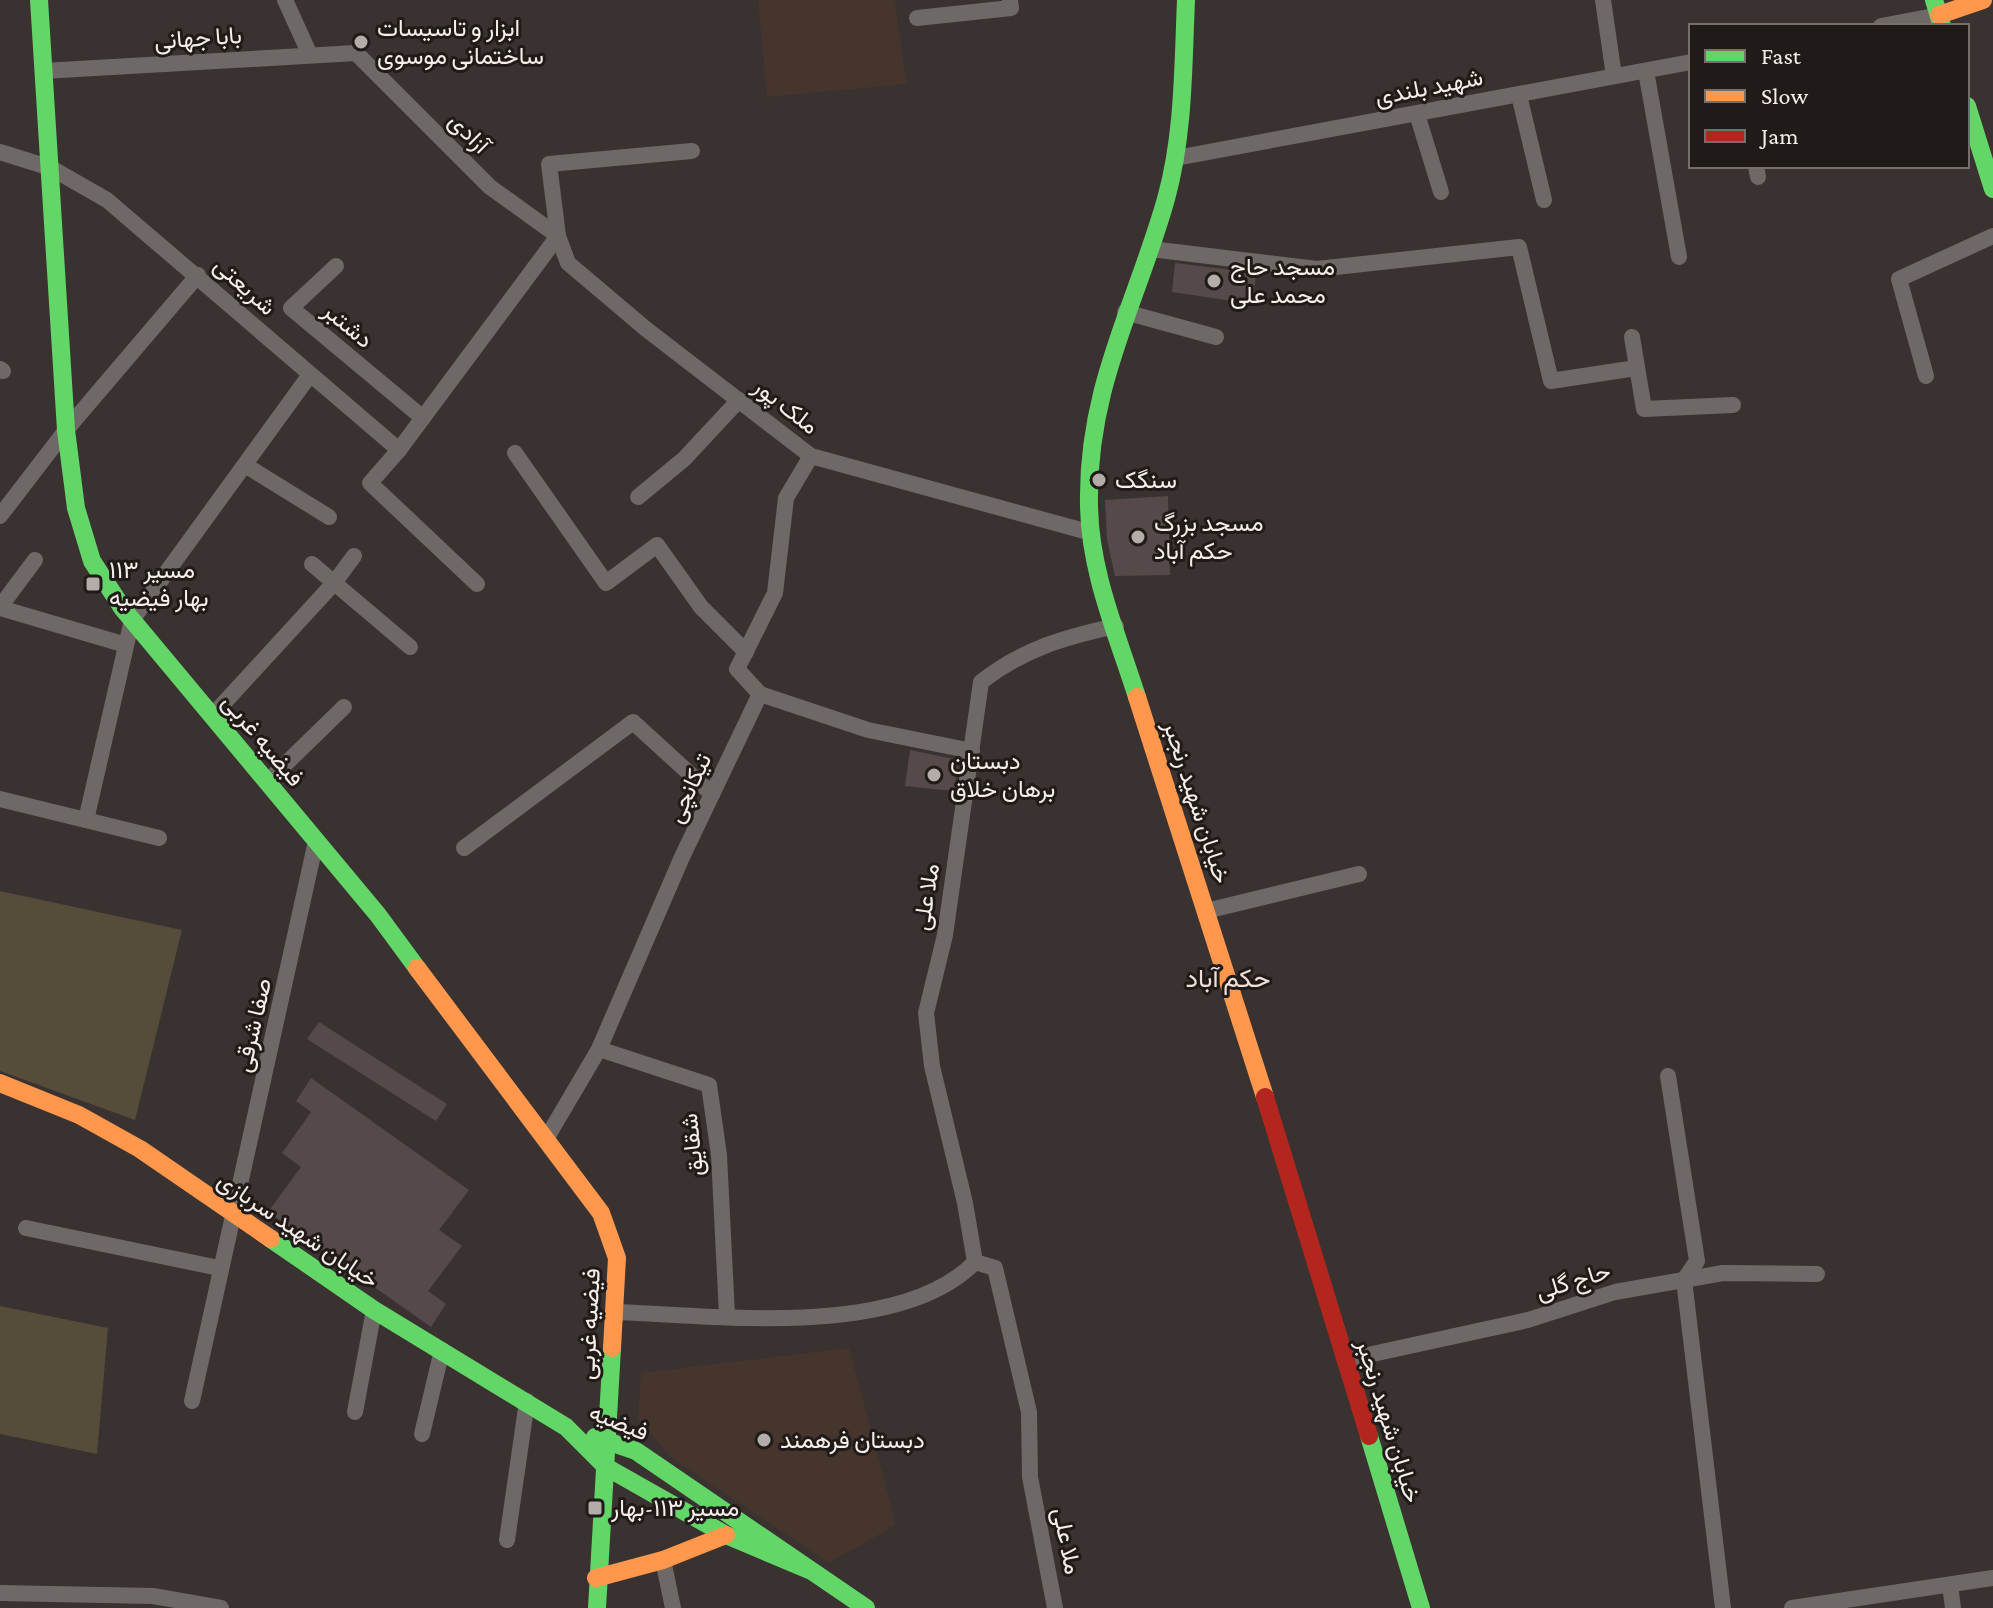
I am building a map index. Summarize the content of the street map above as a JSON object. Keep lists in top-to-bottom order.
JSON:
{
  "streets": {
    "street": [
      "بابا جهانی",
      "شهید بلندی",
      "آزادی",
      "شریعتی",
      "دشتبر",
      "ملک پور",
      "فیضیه غربی",
      "تیکانچی",
      "خیابان شهید رنجبر",
      "ملا علی",
      "صفا شرقی",
      "شقایق",
      "خیابان شهید سربازی",
      "حاج گلی",
      "فیضیه"
    ]
  },
  "crossings": [
    ["بابا جهانی", "آزادی"],
    ["بابا جهانی", "فیضیه غربی"],
    ["شهید بلندی", "خیابان شهید رنجبر"],
    ["آزادی", "ملک پور"],
    ["شریعتی", "فیضیه غربی"],
    ["ملک پور", "خیابان شهید رنجبر"],
    ["فیضیه غربی", "تیکانچی"],
    ["فیضیه غربی", "صفا شرقی"],
    ["فیضیه غربی", "فیضیه"],
    ["تیکانچی", "شقایق"],
    ["خیابان شهید رنجبر", "ملا علی"],
    ["خیابان شهید رنجبر", "حاج گلی"],
    ["صفا شرقی", "خیابان شهید سربازی"],
    ["خیابان شهید سربازی", "فیضیه"]
  ],
  "districts": ["حکم آباد"],
  "places": {
    "other": [
      "ابزار و تاسیسات ساختمانی موسوی",
      "مسجد حاج محمد علی",
      "سنگک",
      "مسجد بزرگ حکم آباد",
      "دبستان برهان خلاق",
      "دبستان فرهمند"
    ],
    "transit": ["مسیر ۱۱۳ بهار فیضیه", "مسیر ۱۱۳-بهار"]
  },
  "legend": ["Fast", "Slow", "Jam"]
}
